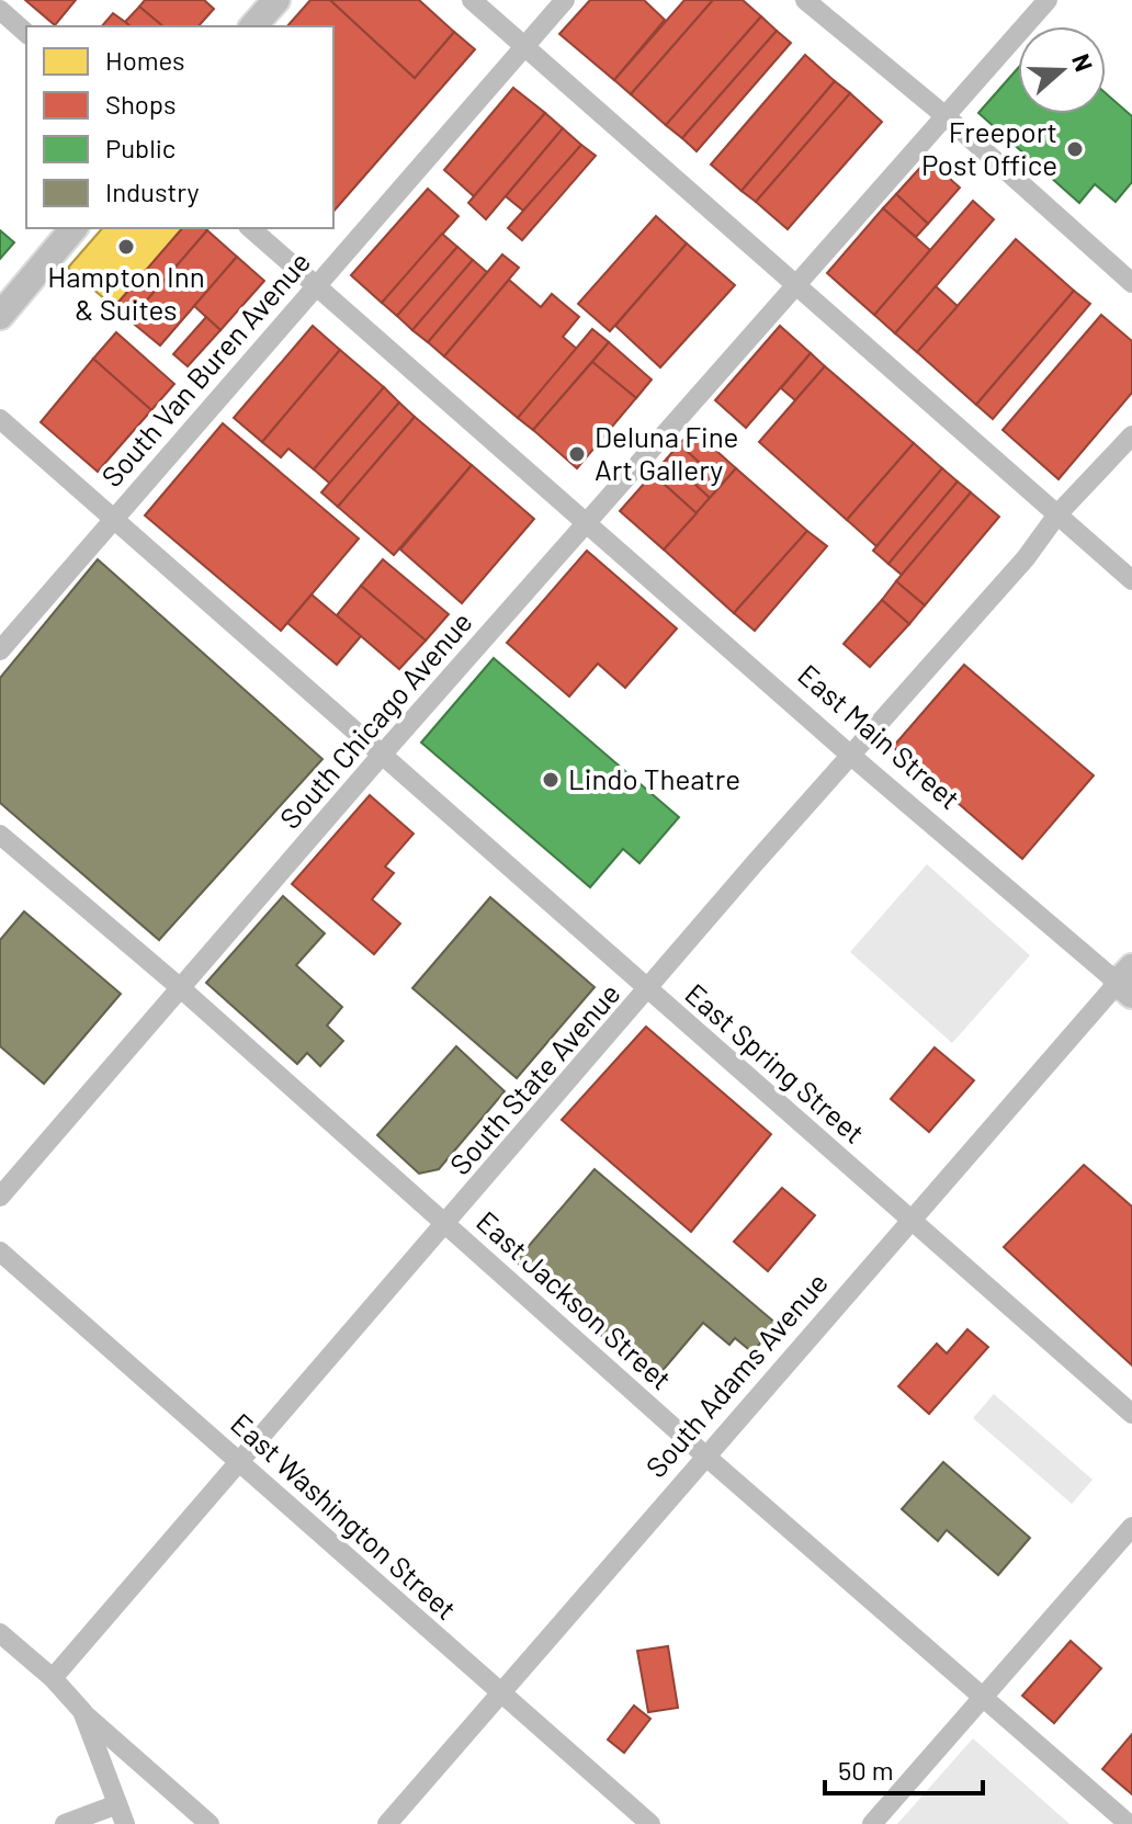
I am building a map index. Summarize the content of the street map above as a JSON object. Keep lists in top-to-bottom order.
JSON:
{
  "streets": {
    "street": [
      "South Van Buren Avenue",
      "South Chicago Avenue",
      "East Main Street",
      "East Spring Street",
      "South State Avenue",
      "East Jackson Street",
      "South Adams Avenue",
      "East Washington Street"
    ]
  },
  "crossings": [
    ["South Van Buren Avenue", "East Main Street"],
    ["South Van Buren Avenue", "East Spring Street"],
    ["South Chicago Avenue", "East Main Street"],
    ["South Chicago Avenue", "East Spring Street"],
    ["South Chicago Avenue", "East Jackson Street"],
    ["East Main Street", "South State Avenue"],
    ["East Main Street", "South Adams Avenue"],
    ["East Spring Street", "South State Avenue"],
    ["East Spring Street", "South Adams Avenue"],
    ["South State Avenue", "East Jackson Street"],
    ["South State Avenue", "East Washington Street"],
    ["East Jackson Street", "South Adams Avenue"],
    ["South Adams Avenue", "East Washington Street"]
  ],
  "places": [
    "Freeport Post Office",
    "Hampton Inn & Suites",
    "Deluna Fine Art Gallery",
    "Lindo Theatre"
  ],
  "legend": [
    "Homes",
    "Shops",
    "Public",
    "Industry"
  ],
  "scale_bar": "50 m",
  "north": "right"
}
